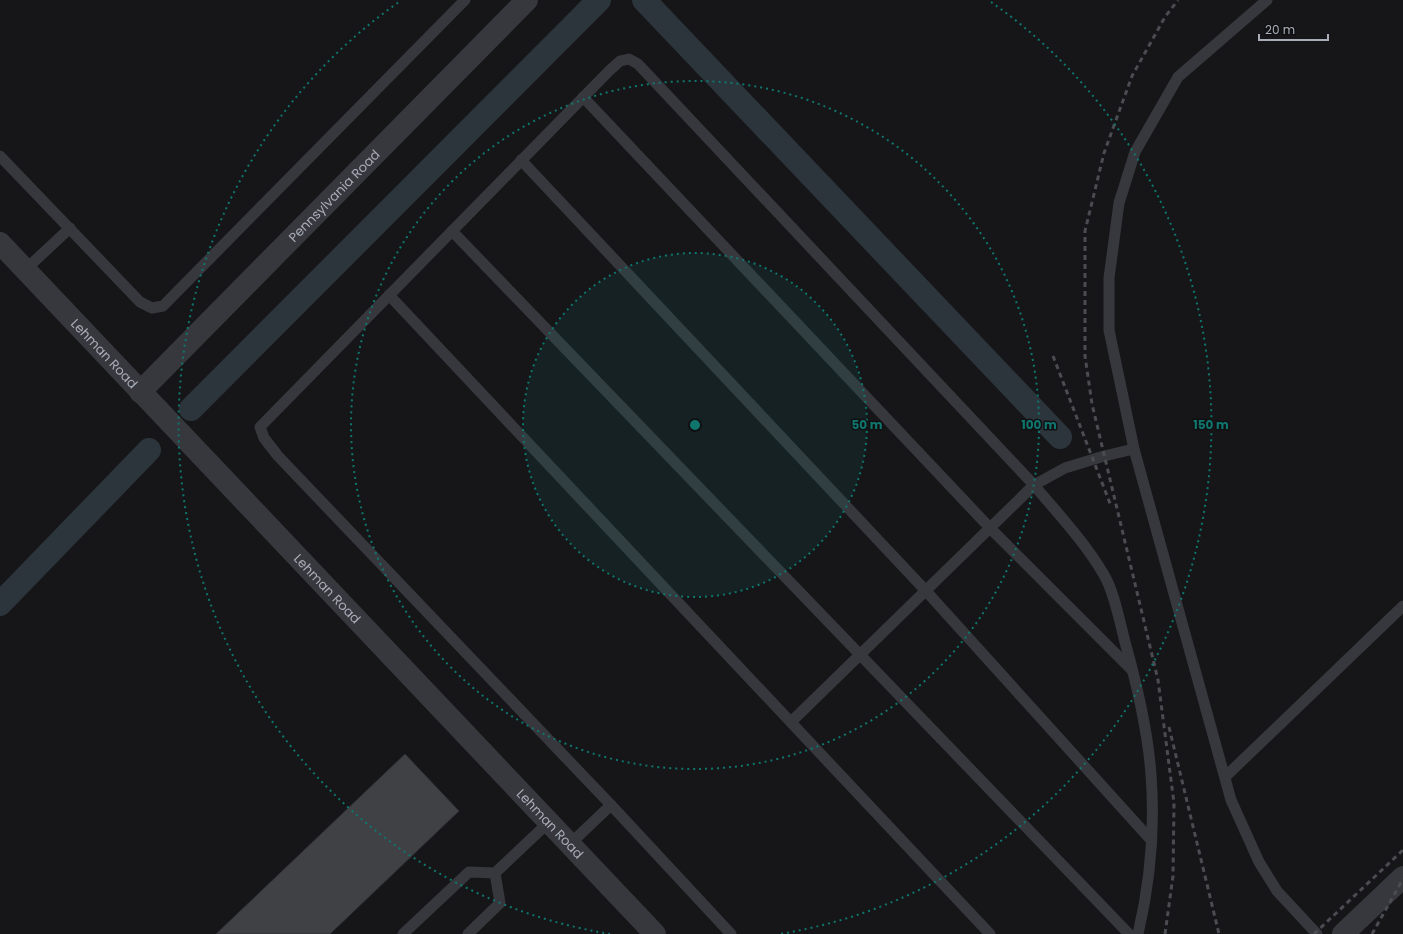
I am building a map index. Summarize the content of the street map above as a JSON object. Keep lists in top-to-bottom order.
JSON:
{
  "streets": {
    "street": ["Pennsylvania Road", "Lehman Road"]
  },
  "crossings": [
    ["Pennsylvania Road", "Lehman Road"]
  ],
  "scale_bar": "20 m",
  "rings": ["50 m", "100 m", "150 m"]
}
